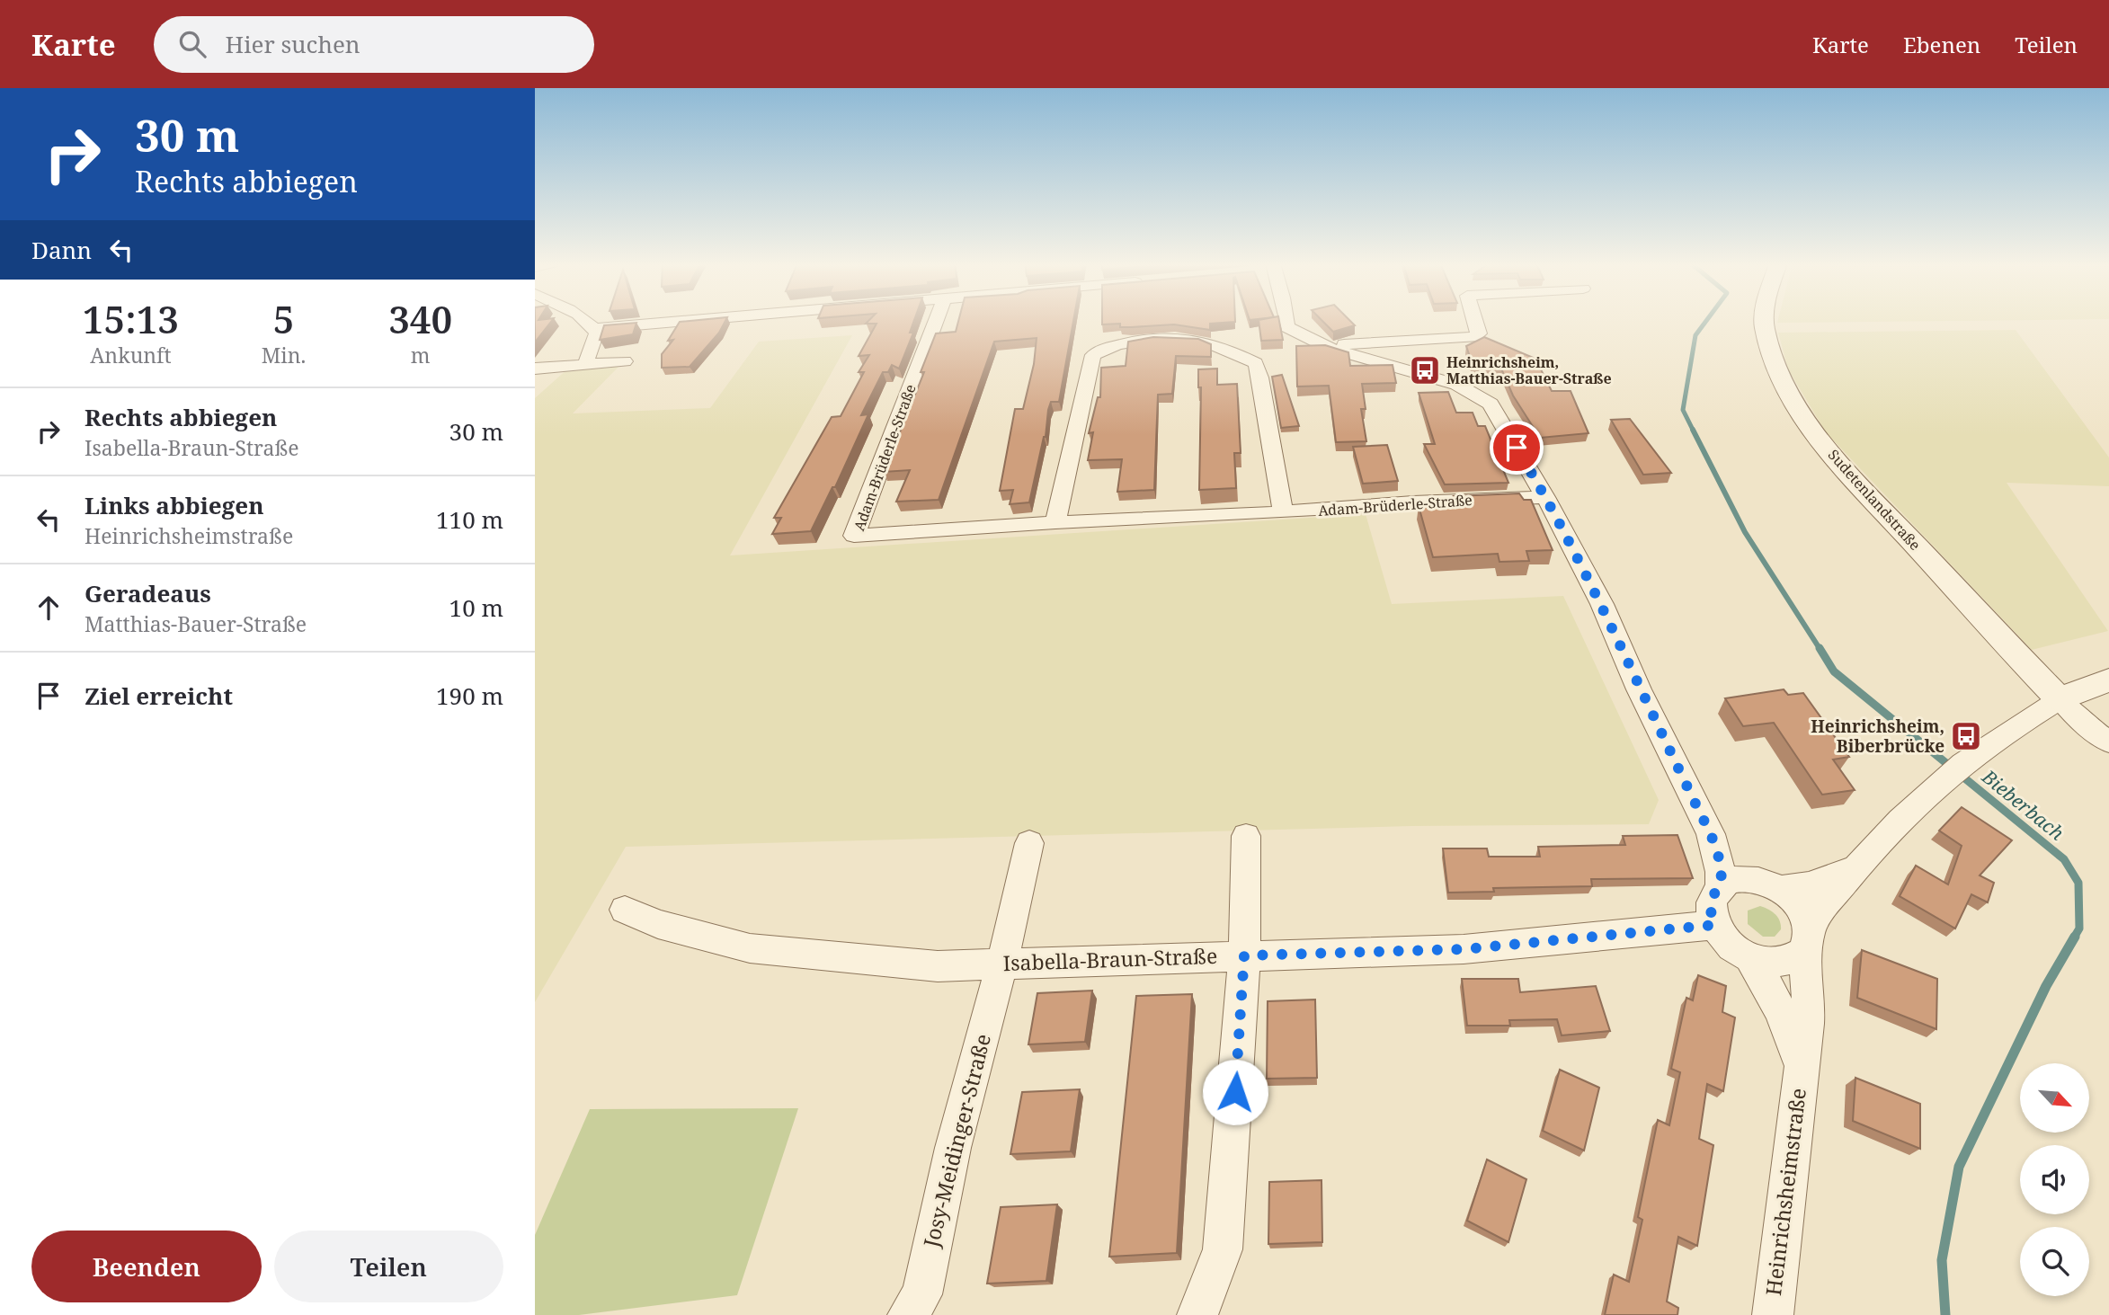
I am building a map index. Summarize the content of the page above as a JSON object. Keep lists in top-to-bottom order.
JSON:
{
  "streets": {
    "street": [
      "Adam-Brüderle-Straße",
      "Sudetenlandstraße",
      "Isabella-Braun-Straße",
      "Josy-Meidinger-Straße",
      "Heinrichsheimstraße"
    ]
  },
  "crossings": [
    ["Sudetenlandstraße", "Heinrichsheimstraße"],
    ["Isabella-Braun-Straße", "Josy-Meidinger-Straße"],
    ["Isabella-Braun-Straße", "Heinrichsheimstraße"]
  ],
  "water": ["Bieberbach"],
  "places": {
    "bus stop": ["Heinrichsheim, Matthias-Bauer-Straße", "Heinrichsheim, Biberbrücke"]
  },
  "north": "bottom right",
  "page": {
    "header": "Karte",
    "search": "Hier suchen",
    "nav": ["Karte", "Ebenen", "Teilen"],
    "turn": ["30 m", "Rechts abbiegen"],
    "then": "Dann",
    "eta": [
      "15:13",
      "Ankunft",
      "5",
      "Min.",
      "340",
      "m"
    ],
    "list": [
      {
        "name": "Rechts abbiegen",
        "note": "Isabella-Braun-Straße",
        "value": "30 m"
      },
      {
        "name": "Links abbiegen",
        "note": "Heinrichsheimstraße",
        "value": "110 m"
      },
      {
        "name": "Geradeaus",
        "note": "Matthias-Bauer-Straße",
        "value": "10 m"
      },
      {
        "name": "Ziel erreicht",
        "value": "190 m"
      }
    ],
    "buttons": ["Beenden", "Teilen"]
  }
}
